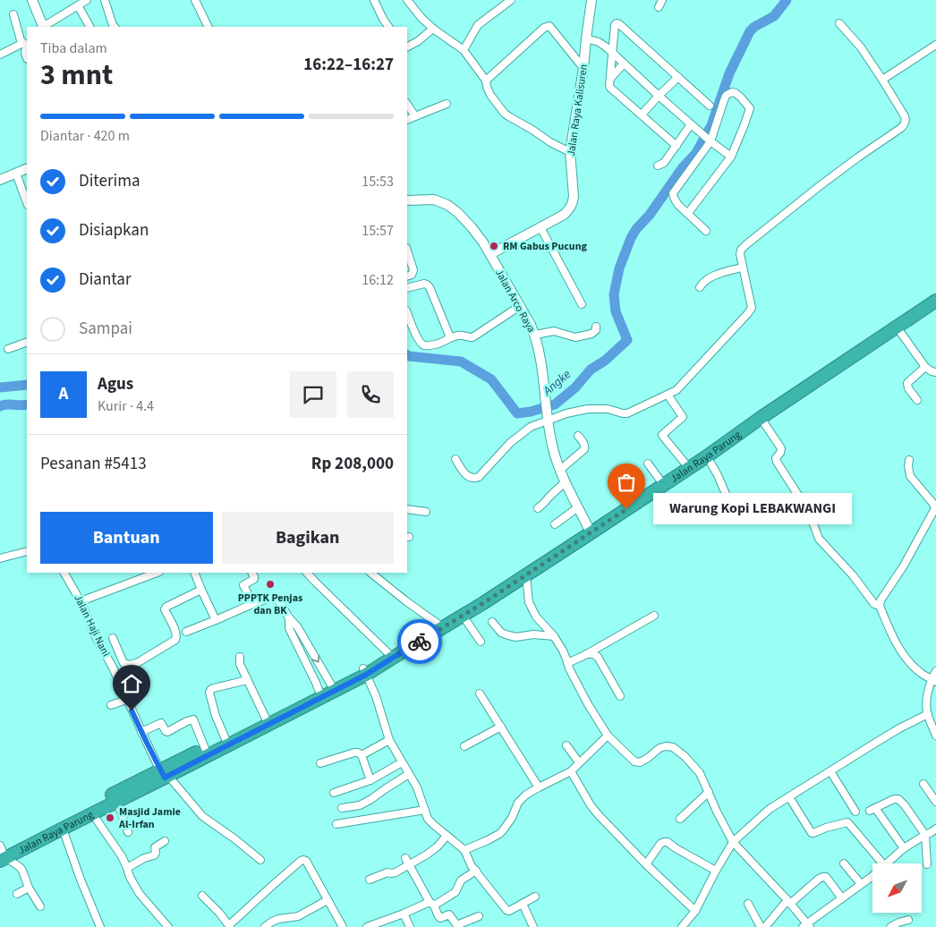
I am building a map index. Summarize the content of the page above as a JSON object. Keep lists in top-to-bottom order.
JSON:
{
  "streets": {
    "highway": ["Jalan Raya Parung"],
    "main road": ["Jalan Raya Kalisuren", "Jalan Arco Raya"],
    "street": ["Jalan Haji Nani"]
  },
  "crossings": [
    ["Jalan Raya Kalisuren", "Jalan Arco Raya"],
    ["Jalan Raya Parung", "Jalan Haji Nani"]
  ],
  "water": ["Angke"],
  "places": [
    "RM Gabus Pucung",
    "Warung Kopi LEBAKWANGI",
    "PPPTK Penjas dan BK",
    "Masjid Jamie Al-Irfan"
  ],
  "north": "bottom left",
  "page": {
    "heading": ["3 mnt", "Tiba dalam", "16:22–16:27"],
    "panel": [
      "Agus",
      "Kurir · 4.4",
      "Pesanan #5413",
      "Rp 208,000"
    ],
    "bar": "Diantar · 420 m",
    "list": [
      ["Diterima", "15:53"],
      ["Disiapkan", "15:57"],
      ["Diantar", "16:12"],
      "Sampai"
    ],
    "round": "A",
    "bubble": "Warung Kopi LEBAKWANGI",
    "buttons": ["Bantuan", "Bagikan"]
  }
}
